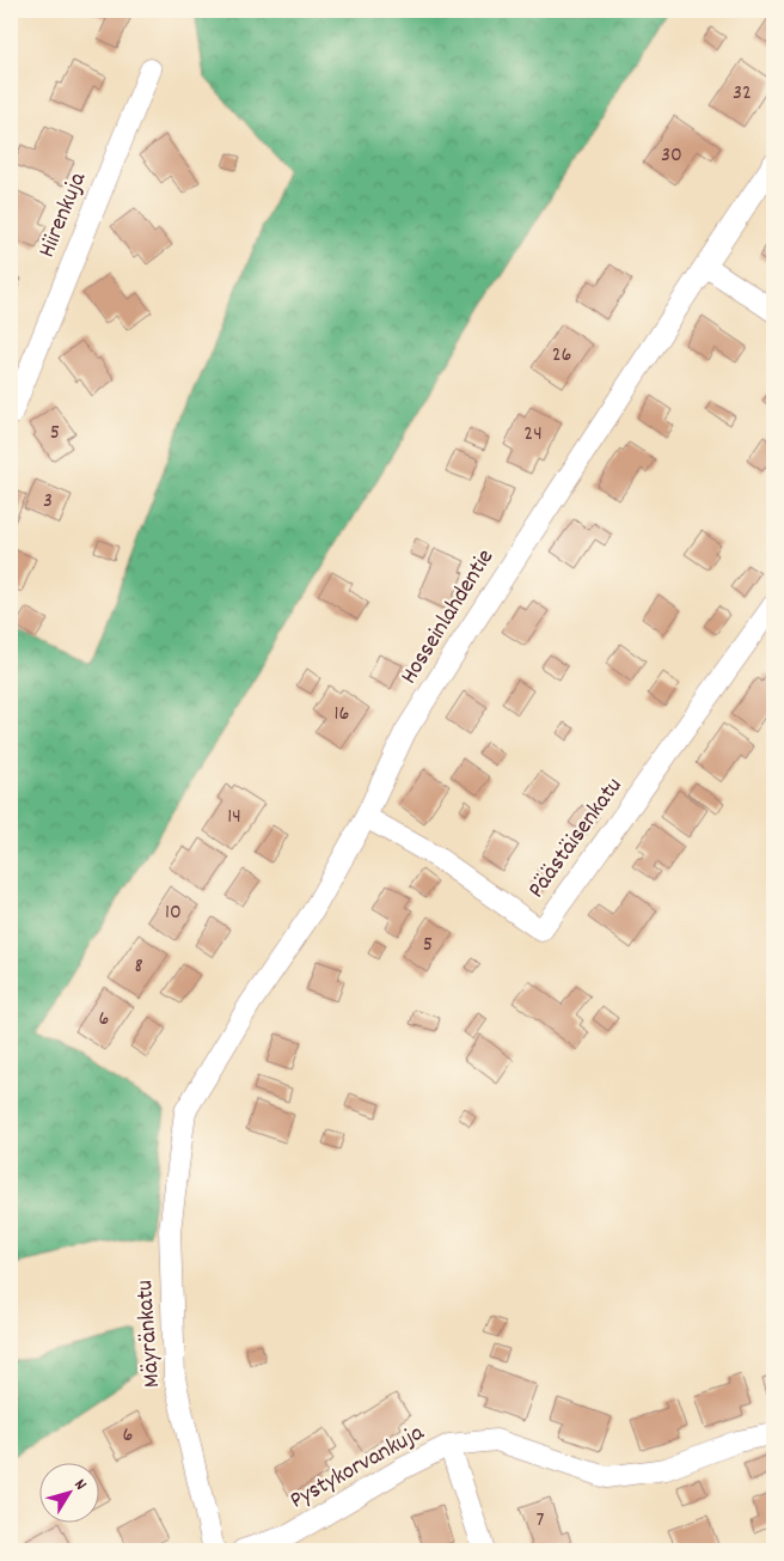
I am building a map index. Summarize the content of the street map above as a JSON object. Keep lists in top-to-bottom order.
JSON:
{
  "streets": {
    "street": [
      "Hiirenkuja",
      "Hosseinlahdentie",
      "Päästäisenkatu",
      "Mäyränkatu",
      "Pystykorvankuja"
    ]
  },
  "crossings": [
    ["Hosseinlahdentie", "Päästäisenkatu"],
    ["Hosseinlahdentie", "Mäyränkatu"]
  ],
  "house_numbers": [
    "32",
    "30",
    "26",
    "5",
    "24",
    "3",
    "16",
    "14",
    "10",
    "5",
    "8",
    "6",
    "6",
    "7"
  ],
  "north": "top right"
}
